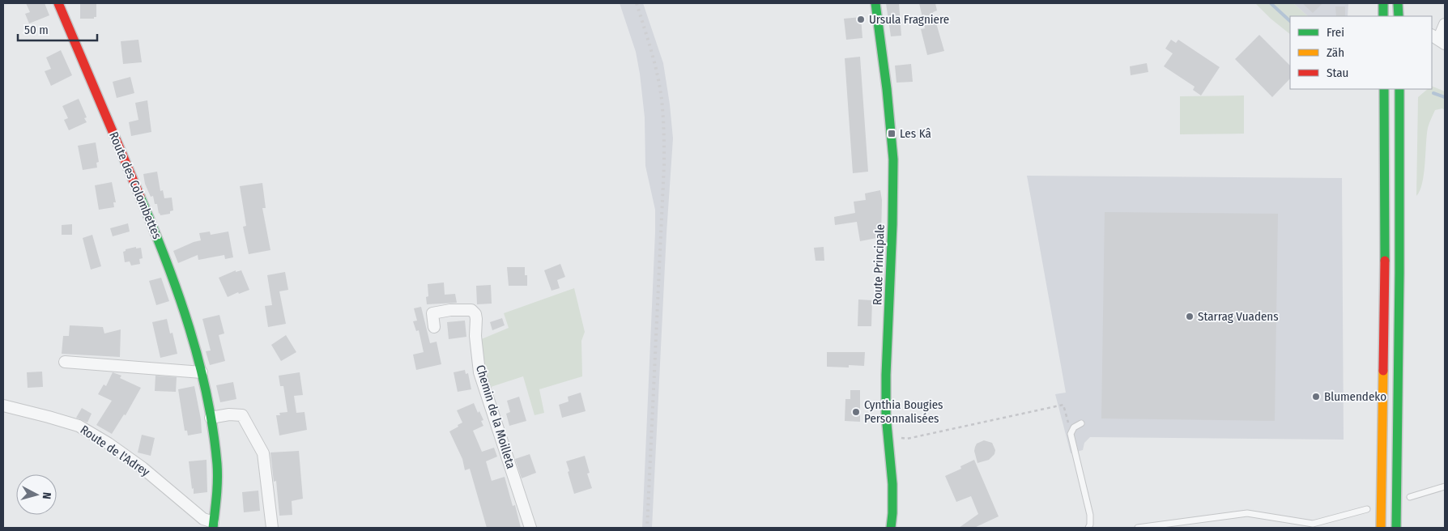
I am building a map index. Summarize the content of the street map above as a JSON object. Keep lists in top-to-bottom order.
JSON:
{
  "streets": {
    "main road": ["Route des Colombettes", "Route Principale"],
    "street": ["Chemin de la Moilleta", "Route de l'Adrey"]
  },
  "crossings": [
    ["Route des Colombettes", "Route de l'Adrey"]
  ],
  "places": {
    "other": [
      "Ursula Fragniere",
      "Starrag Vuadens",
      "Blumendeko",
      "Cynthia Bougies Personnalisées"
    ],
    "transit": ["Les Kâ"]
  },
  "legend": ["Frei", "Zäh", "Stau"],
  "scale_bar": "50 m",
  "north": "right"
}
